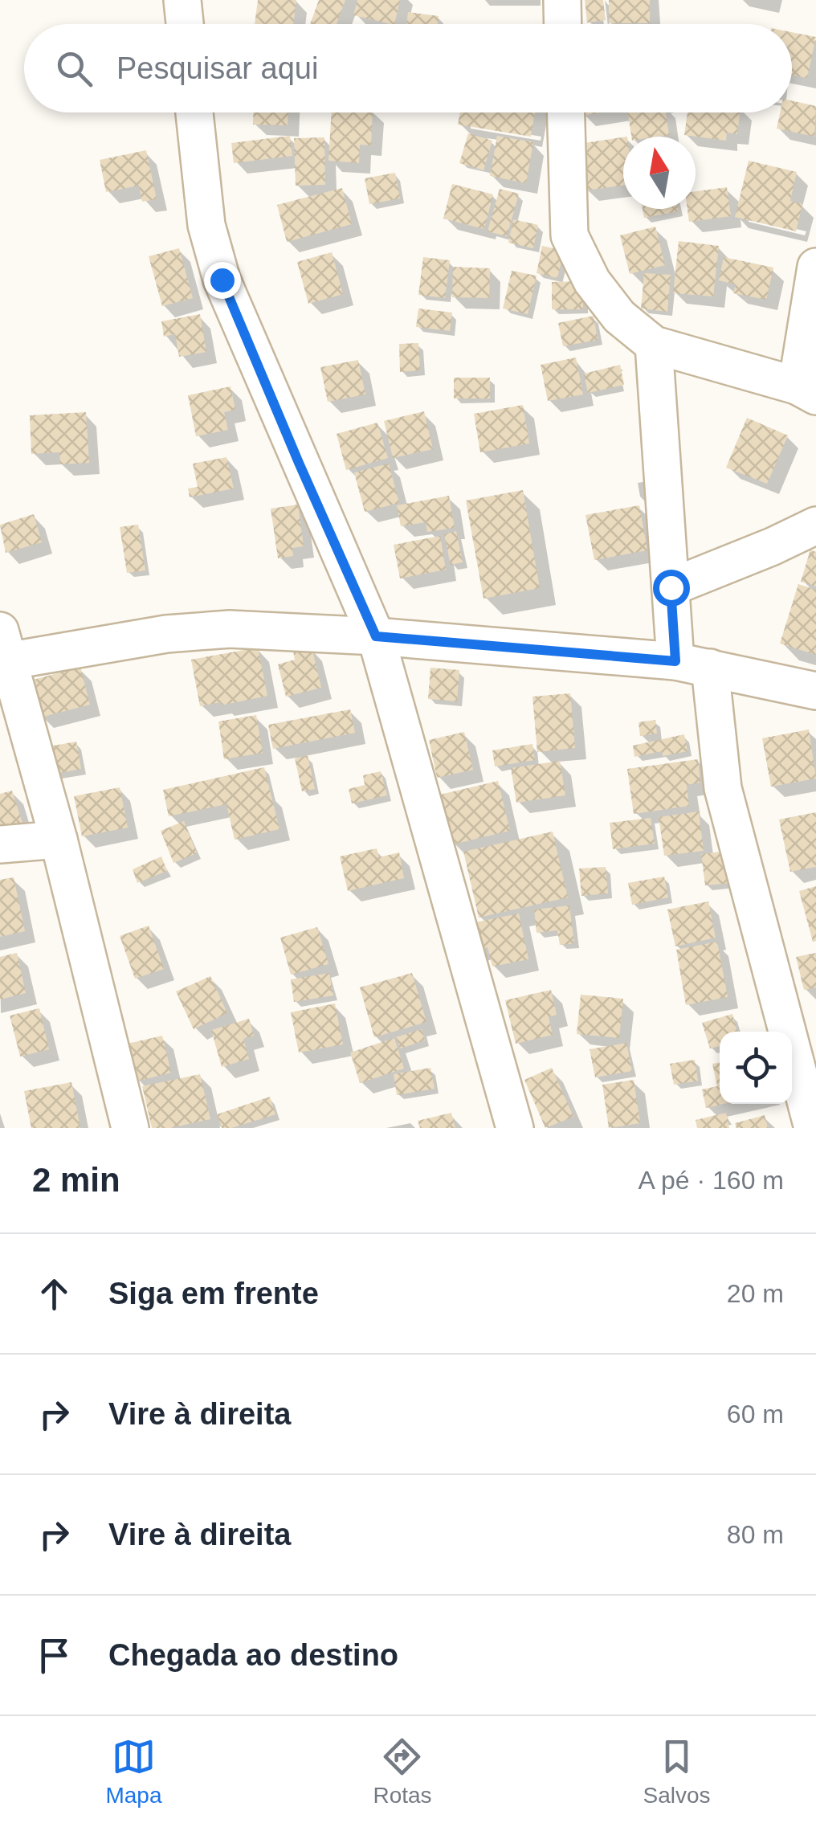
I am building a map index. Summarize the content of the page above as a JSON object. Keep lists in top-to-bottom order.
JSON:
{
  "north": "top",
  "page": {
    "search": "Pesquisar aqui",
    "heading": ["2 min", "A pé · 160 m"],
    "list": [
      ["Siga em frente", "20 m"],
      ["Vire à direita", "60 m"],
      ["Vire à direita", "80 m"],
      "Chegada ao destino"
    ],
    "nav": ["Mapa", "Rotas", "Salvos"]
  }
}
